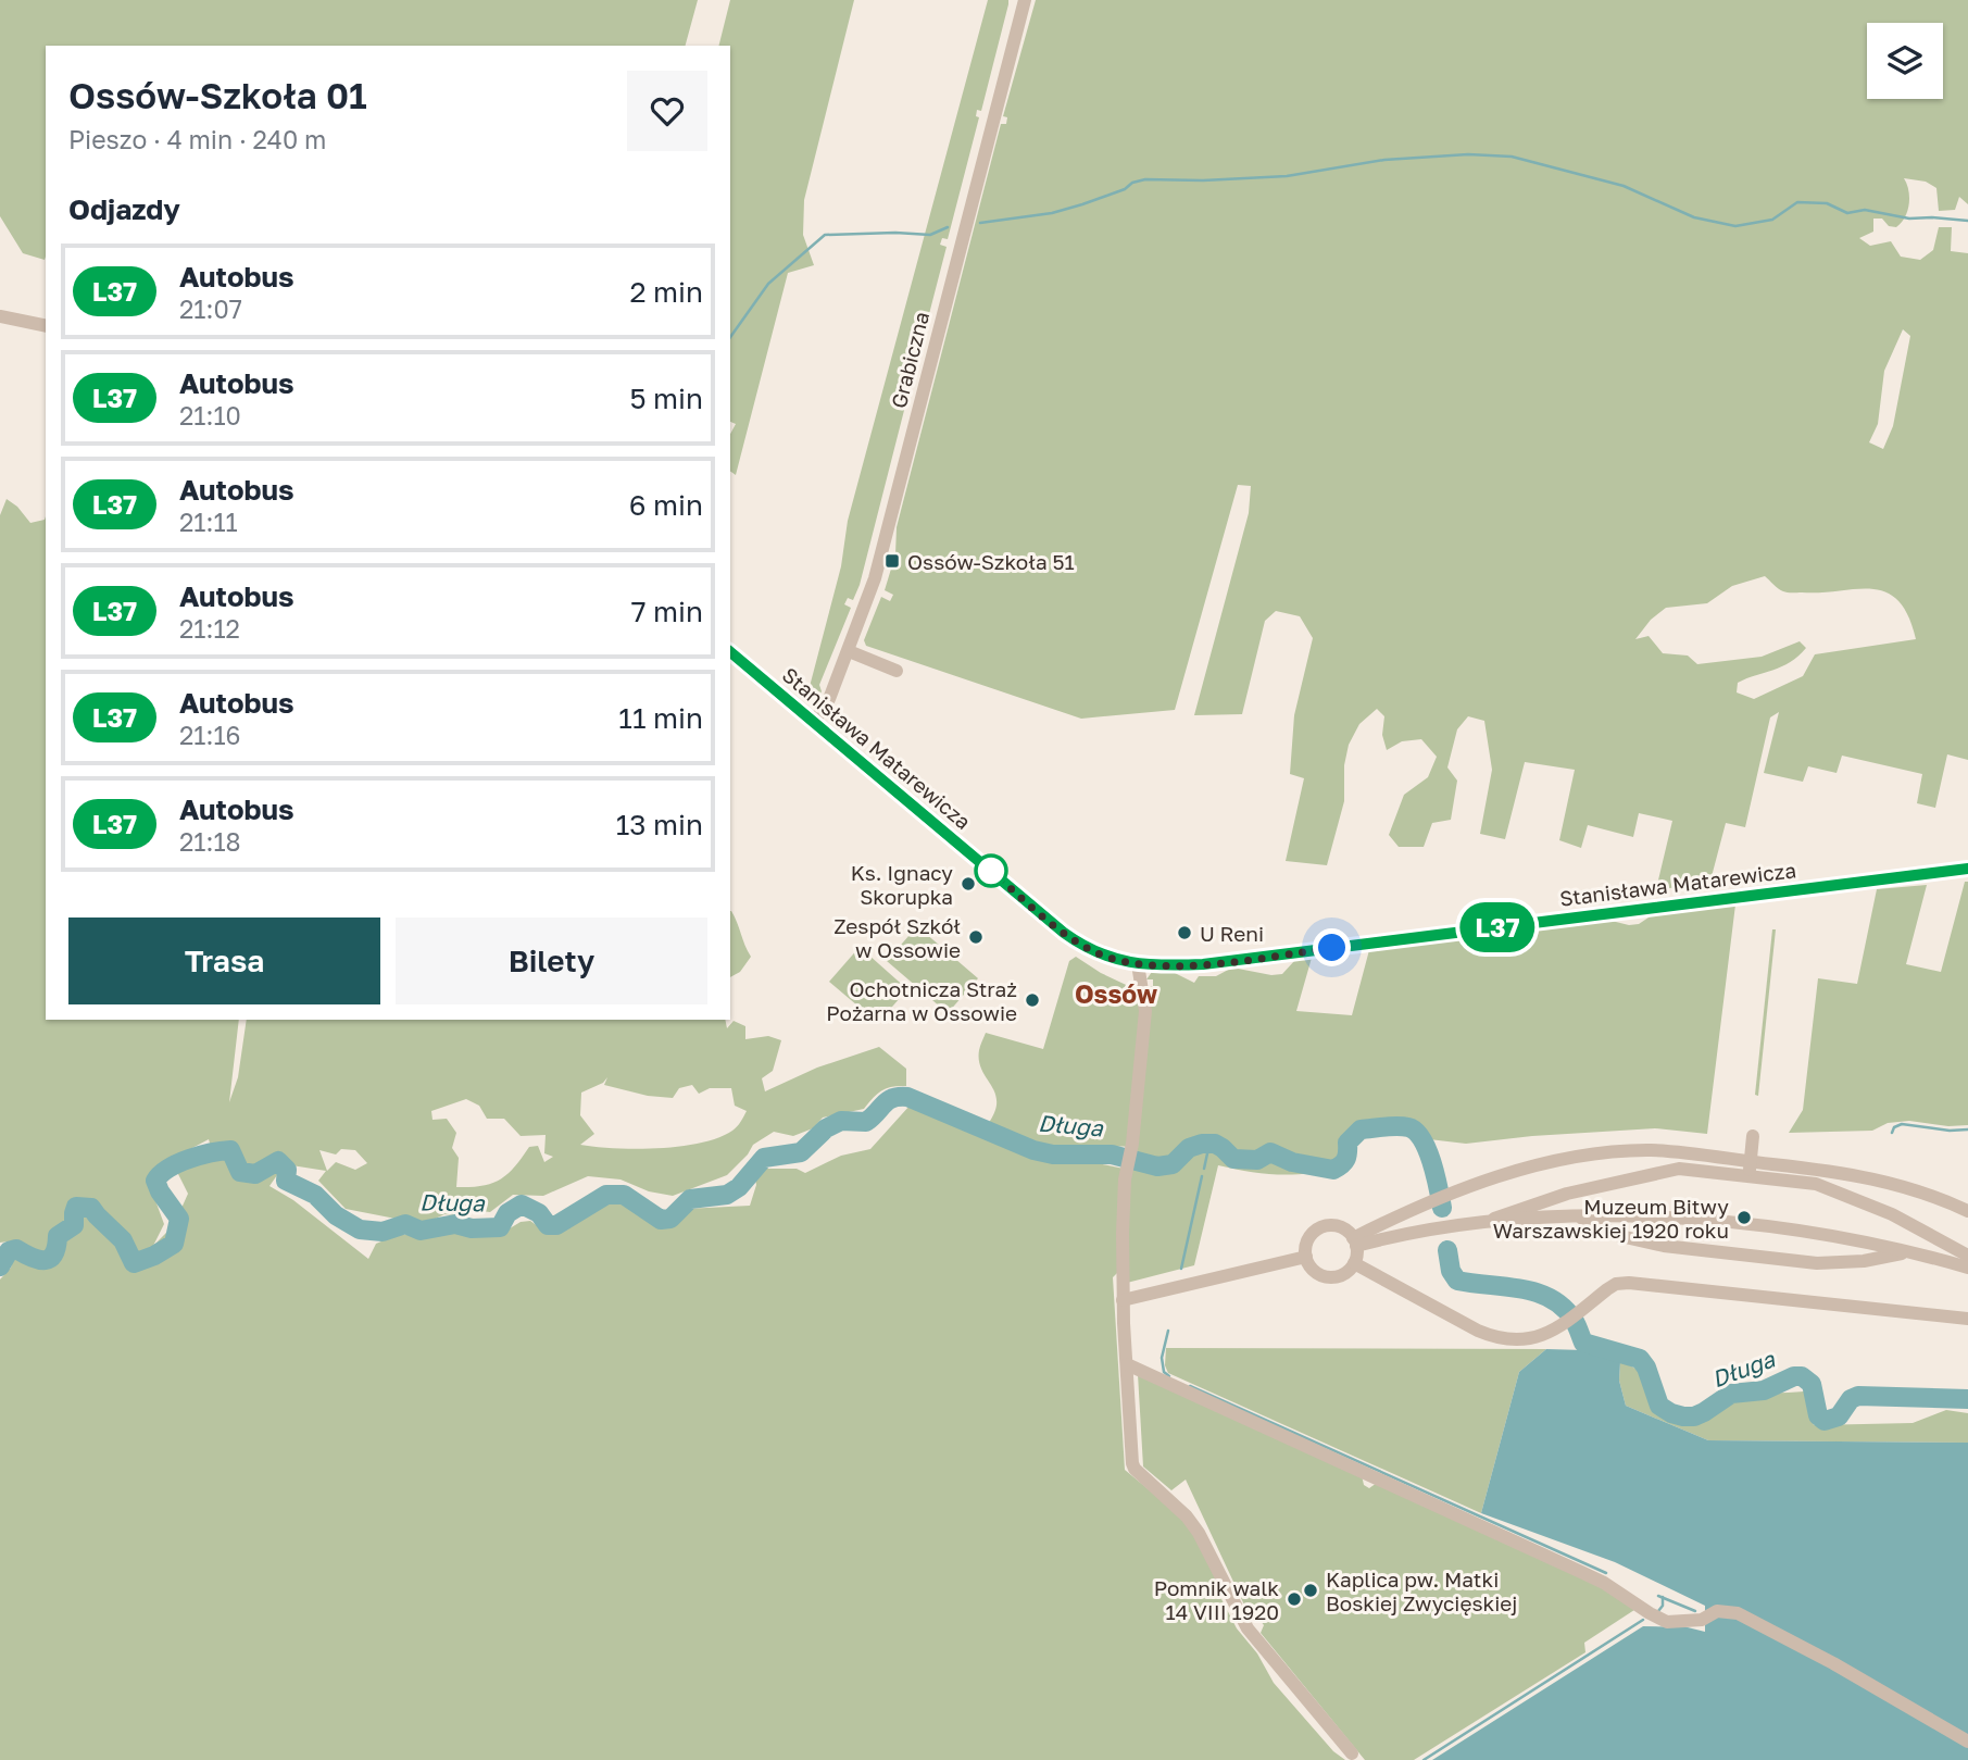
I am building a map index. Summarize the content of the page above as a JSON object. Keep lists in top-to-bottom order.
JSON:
{
  "streets": {
    "street": ["Grabiczna", "Stanisława Matarewicza"]
  },
  "crossings": [
    ["Grabiczna", "Stanisława Matarewicza"]
  ],
  "districts": ["Ossów"],
  "water": ["Długa"],
  "places": {
    "transit": ["Ossów-Szkoła 51"],
    "other": [
      "Ks. Ignacy Skorupka",
      "U Reni",
      "Zespół Szkół w Ossowie",
      "Ochotnicza Straż Pożarna w Ossowie",
      "Muzeum Bitwy Warszawskiej 1920 roku",
      "Kaplica pw. Matki Boskiej Zwycięskiej",
      "Pomnik walk 14 VIII 1920"
    ]
  },
  "lines": ["bus line L37"],
  "page": {
    "on_map": "L37",
    "heading": [
      ["Ossów-Szkoła 01", "Pieszo · 4 min · 240 m"],
      "Odjazdy"
    ],
    "list": [
      {
        "mark": "L37",
        "name": "Autobus",
        "note": "21:07",
        "value": "2 min"
      },
      {
        "mark": "L37",
        "name": "Autobus",
        "note": "21:10",
        "value": "5 min"
      },
      {
        "mark": "L37",
        "name": "Autobus",
        "note": "21:11",
        "value": "6 min"
      },
      {
        "mark": "L37",
        "name": "Autobus",
        "note": "21:12",
        "value": "7 min"
      },
      {
        "mark": "L37",
        "name": "Autobus",
        "note": "21:16",
        "value": "11 min"
      },
      {
        "mark": "L37",
        "name": "Autobus",
        "note": "21:18",
        "value": "13 min"
      }
    ],
    "buttons": ["Trasa", "Bilety"]
  }
}
